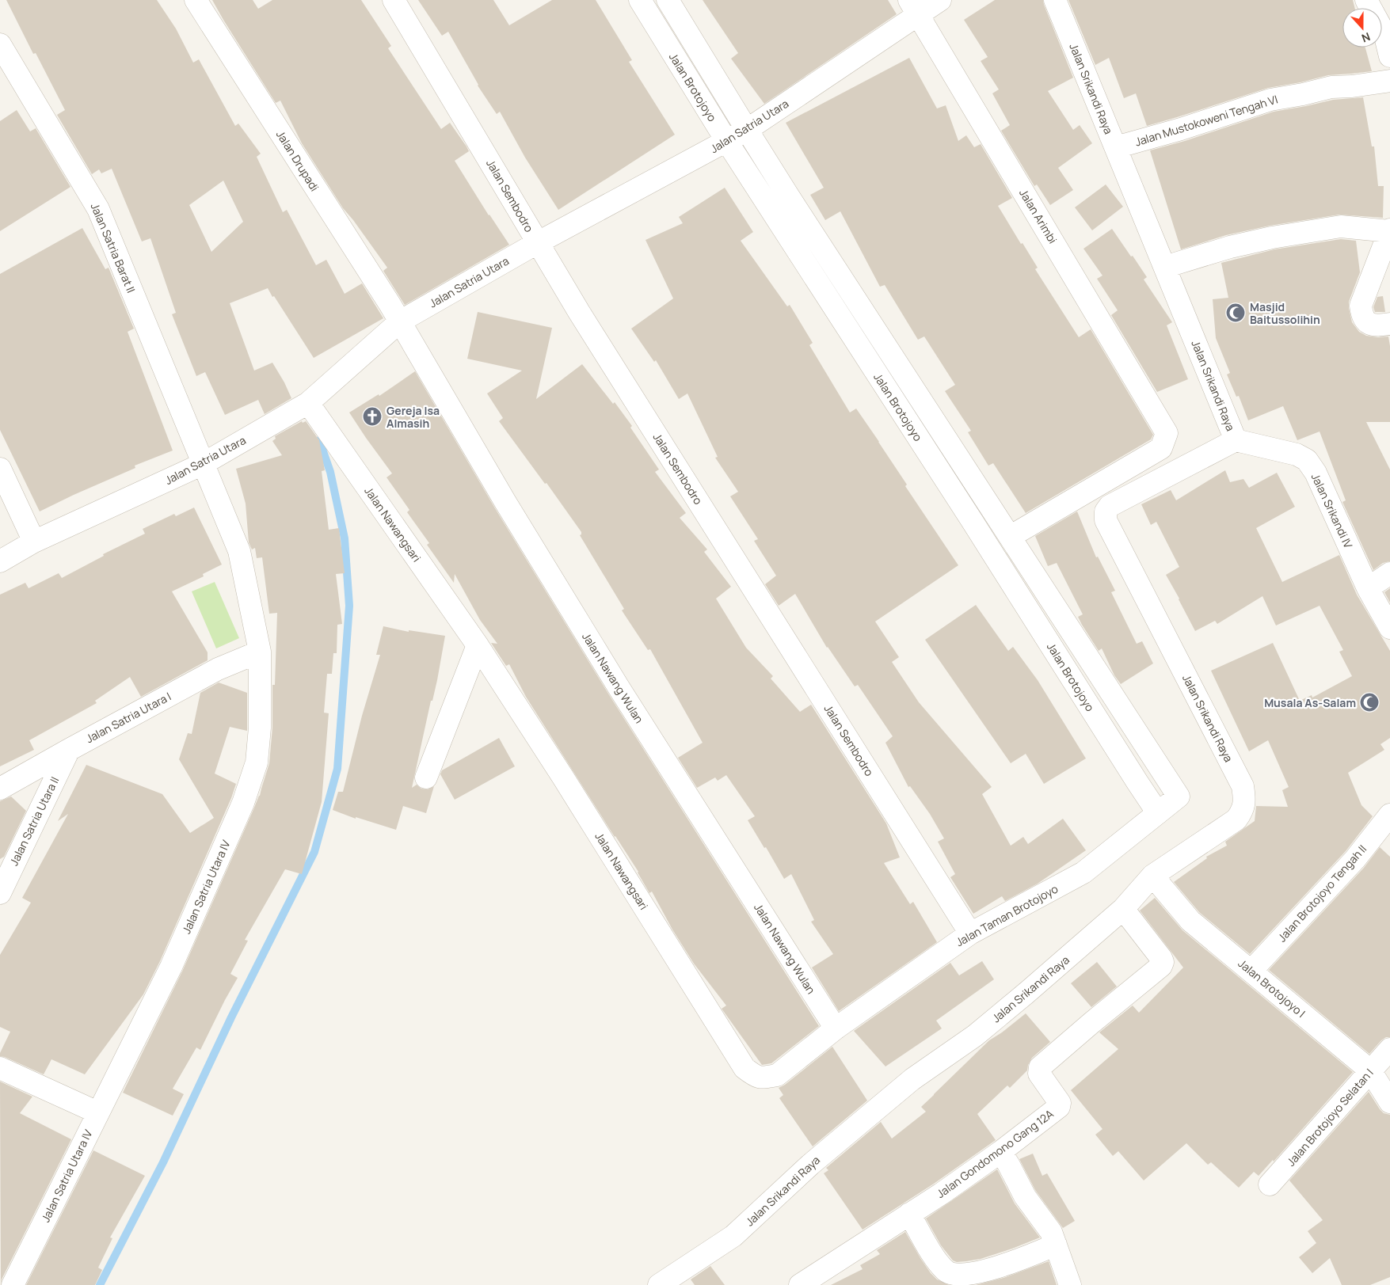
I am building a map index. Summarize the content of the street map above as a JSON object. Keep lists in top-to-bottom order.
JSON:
{
  "streets": {
    "street": [
      "Jalan Brotojoyo",
      "Jalan Srikandi Raya",
      "Jalan Mustokoweni Tengah VI",
      "Jalan Satria Utara",
      "Jalan Drupadi",
      "Jalan Sembodro",
      "Jalan Arimbi",
      "Jalan Satria Barat II",
      "Jalan Srikandi IV",
      "Jalan Nawangsari",
      "Jalan Nawang Wulan",
      "Jalan Satria Utara I",
      "Jalan Satria Utara II",
      "Jalan Satria Utara IV",
      "Jalan Brotojoyo Tengah II",
      "Jalan Taman Brotojoyo",
      "Jalan Brotojoyo I",
      "Jalan Brotojoyo Selatan I",
      "Jalan Gondomono Gang 12A"
    ]
  },
  "crossings": [
    ["Jalan Brotojoyo", "Jalan Satria Utara"],
    ["Jalan Brotojoyo", "Jalan Arimbi"],
    ["Jalan Brotojoyo", "Jalan Taman Brotojoyo"],
    ["Jalan Srikandi Raya", "Jalan Mustokoweni Tengah VI"],
    ["Jalan Srikandi Raya", "Jalan Srikandi IV"],
    ["Jalan Srikandi Raya", "Jalan Brotojoyo I"],
    ["Jalan Srikandi Raya", "Jalan Gondomono Gang 12A"],
    ["Jalan Satria Utara", "Jalan Drupadi"],
    ["Jalan Satria Utara", "Jalan Sembodro"],
    ["Jalan Satria Utara", "Jalan Arimbi"],
    ["Jalan Satria Utara", "Jalan Satria Barat II"],
    ["Jalan Satria Utara", "Jalan Nawangsari"],
    ["Jalan Satria Utara", "Jalan Nawang Wulan"],
    ["Jalan Satria Utara", "Jalan Satria Utara IV"],
    ["Jalan Drupadi", "Jalan Nawang Wulan"],
    ["Jalan Sembodro", "Jalan Taman Brotojoyo"],
    ["Jalan Satria Barat II", "Jalan Satria Utara IV"],
    ["Jalan Nawangsari", "Jalan Taman Brotojoyo"],
    ["Jalan Nawang Wulan", "Jalan Taman Brotojoyo"],
    ["Jalan Satria Utara I", "Jalan Satria Utara II"],
    ["Jalan Satria Utara I", "Jalan Satria Utara IV"],
    ["Jalan Brotojoyo Tengah II", "Jalan Brotojoyo I"],
    ["Jalan Brotojoyo I", "Jalan Brotojoyo Selatan I"]
  ],
  "places": {
    "mosque": ["Masjid Baitussolihin", "Musala As-Salam"],
    "church": ["Gereja Isa Almasih"]
  },
  "north": "bottom"
}
